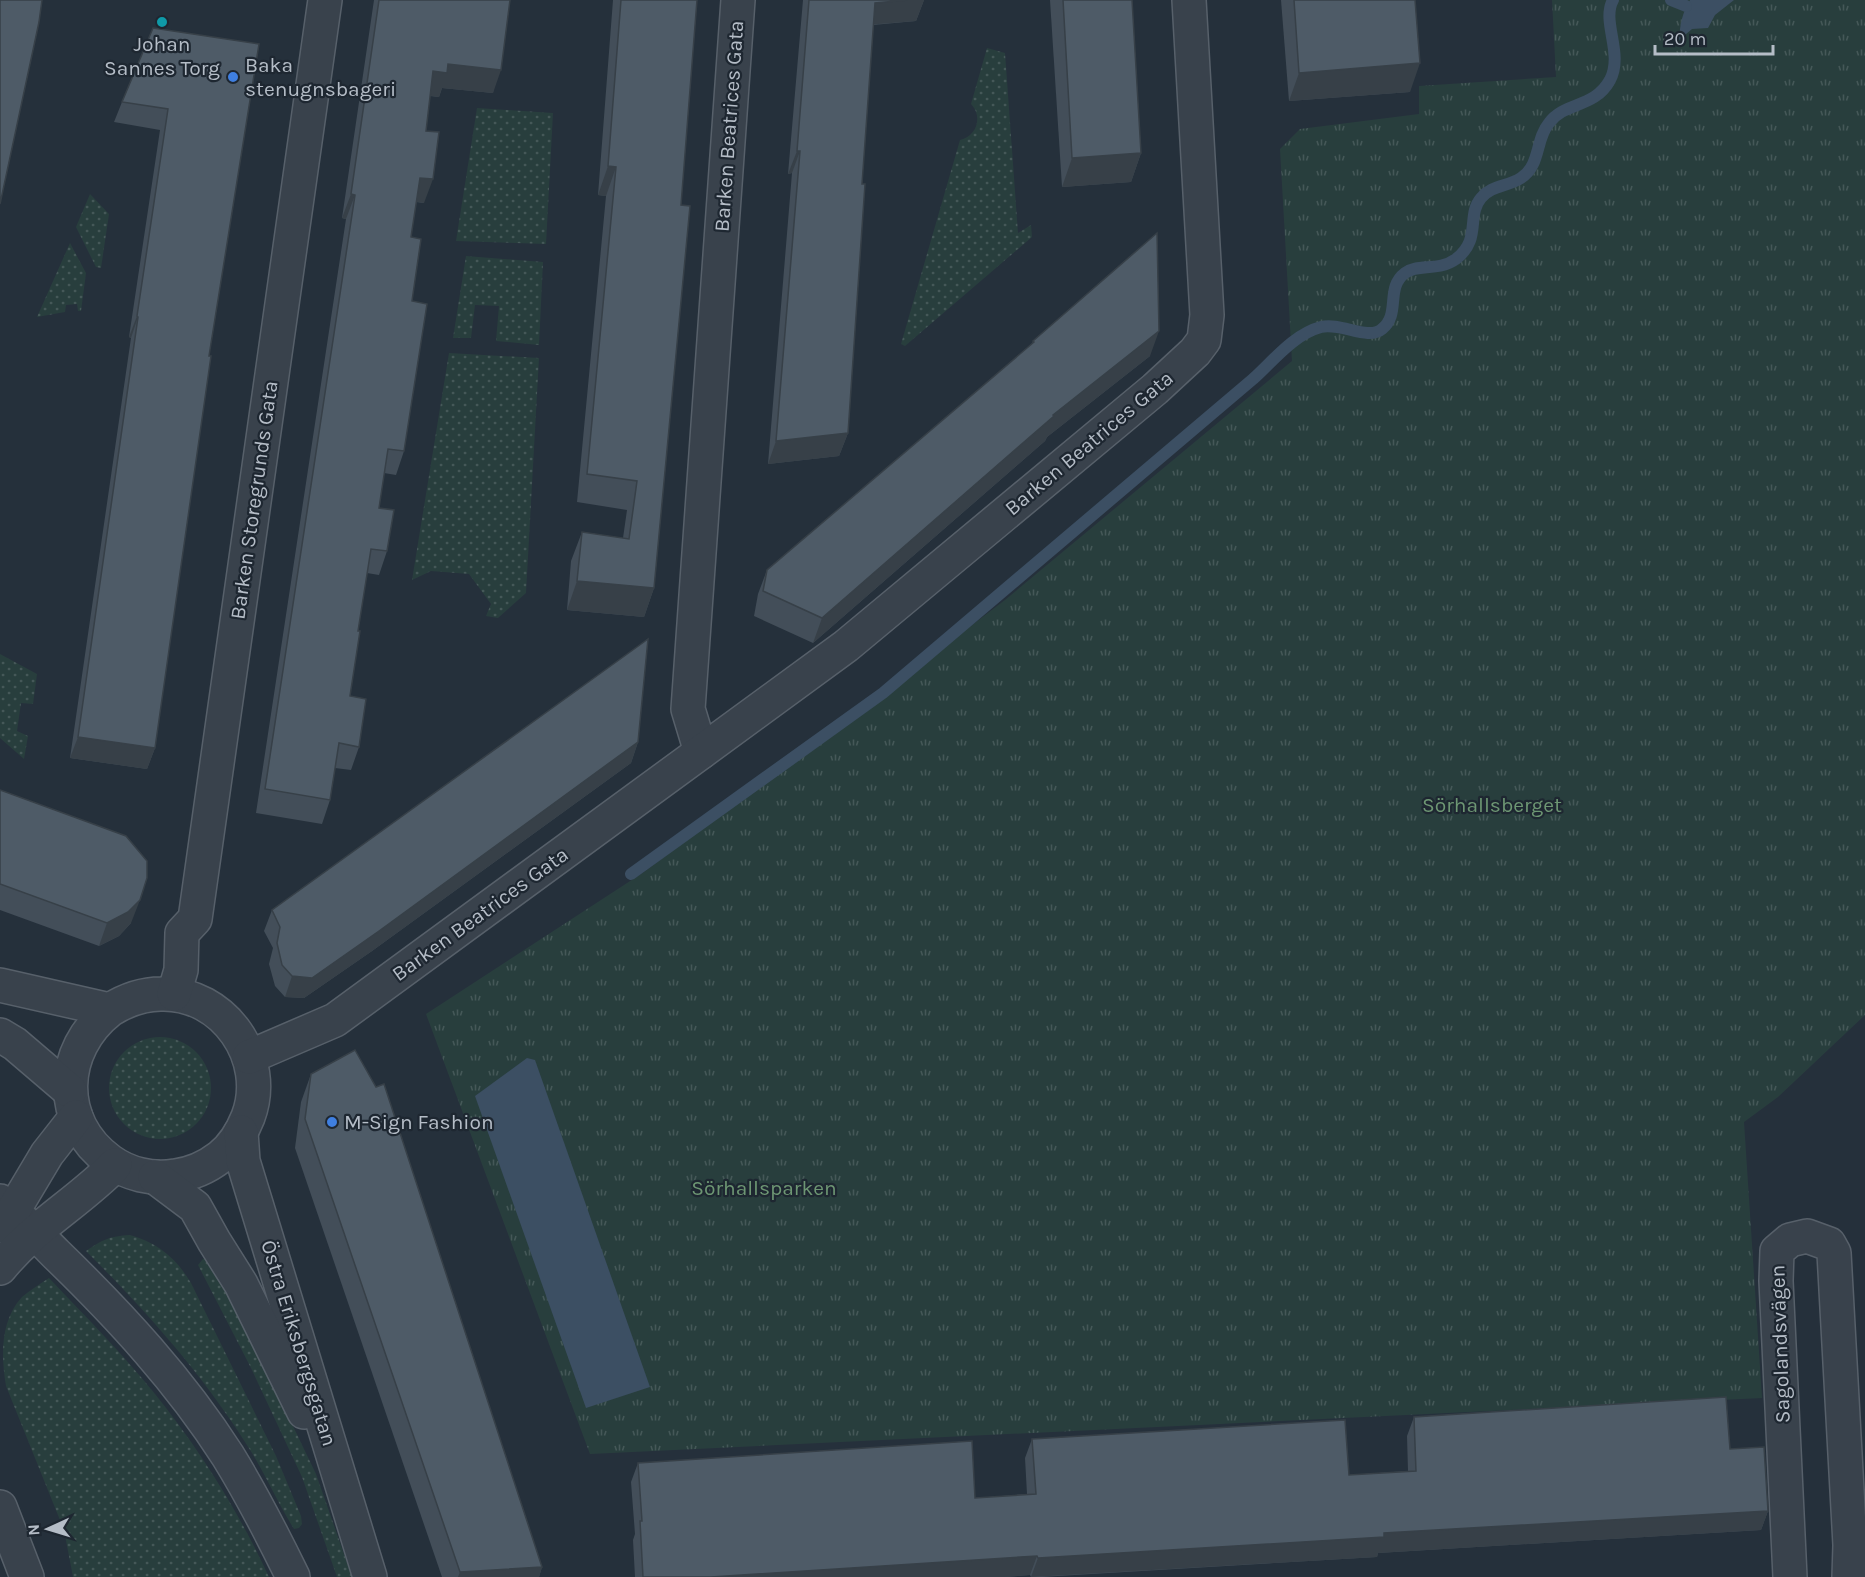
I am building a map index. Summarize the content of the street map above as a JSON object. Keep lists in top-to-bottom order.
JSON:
{
  "streets": {
    "street": [
      "Barken Beatrices Gata",
      "Barken Storegrunds Gata",
      "Östra Eriksbergsgatan",
      "Sagolandsvägen"
    ]
  },
  "crossings": [
    ["Barken Beatrices Gata", "Barken Storegrunds Gata"],
    ["Barken Beatrices Gata", "Östra Eriksbergsgatan"],
    ["Barken Storegrunds Gata", "Östra Eriksbergsgatan"]
  ],
  "parks": ["Sörhallsberget", "Sörhallsparken"],
  "places": ["Johan Sannes Torg", "Baka stenugnsbageri", "M-Sign Fashion"],
  "scale_bar": "20 m",
  "north": "left"
}
